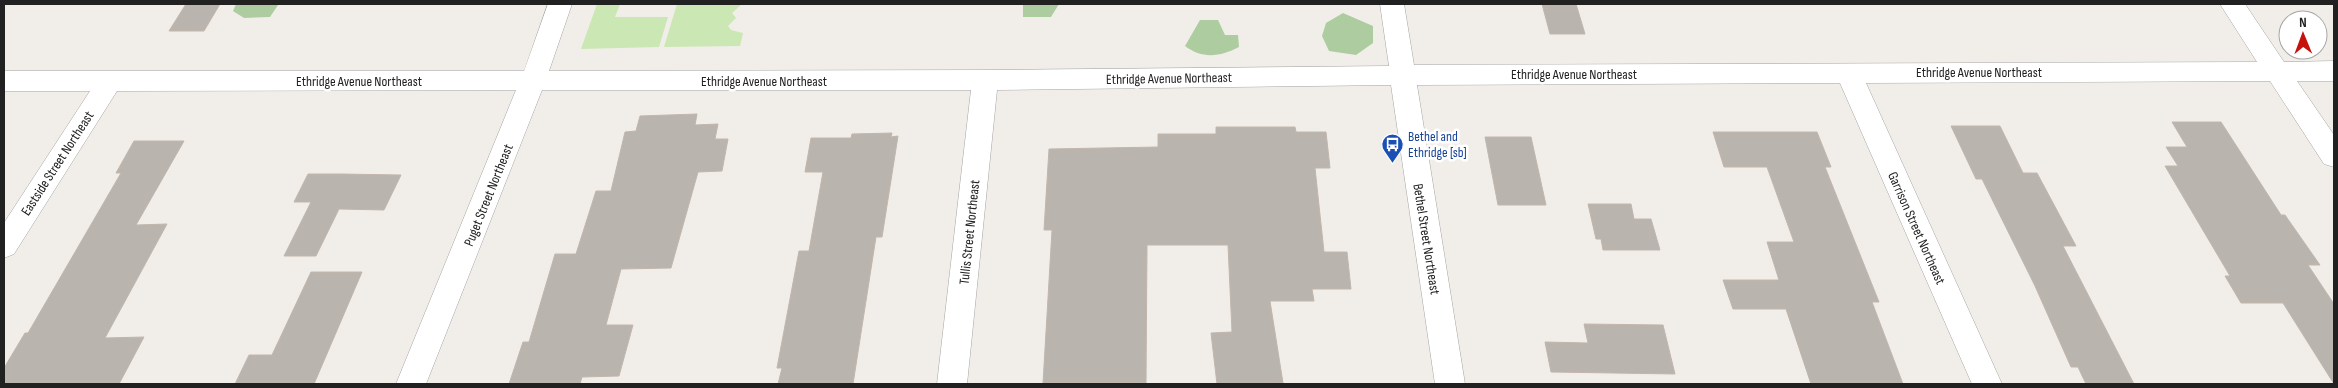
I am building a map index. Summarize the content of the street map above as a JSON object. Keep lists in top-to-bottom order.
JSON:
{
  "streets": {
    "street": [
      "Ethridge Avenue Northeast",
      "Eastside Street Northeast",
      "Puget Street Northeast",
      "Garrison Street Northeast",
      "Tullis Street Northeast",
      "Bethel Street Northeast"
    ]
  },
  "crossings": [
    ["Ethridge Avenue Northeast", "Eastside Street Northeast"],
    ["Ethridge Avenue Northeast", "Puget Street Northeast"],
    ["Ethridge Avenue Northeast", "Garrison Street Northeast"],
    ["Ethridge Avenue Northeast", "Tullis Street Northeast"],
    ["Ethridge Avenue Northeast", "Bethel Street Northeast"]
  ],
  "places": {
    "bus stop": ["Bethel and Ethridge [sb]"]
  },
  "north": "top"
}
